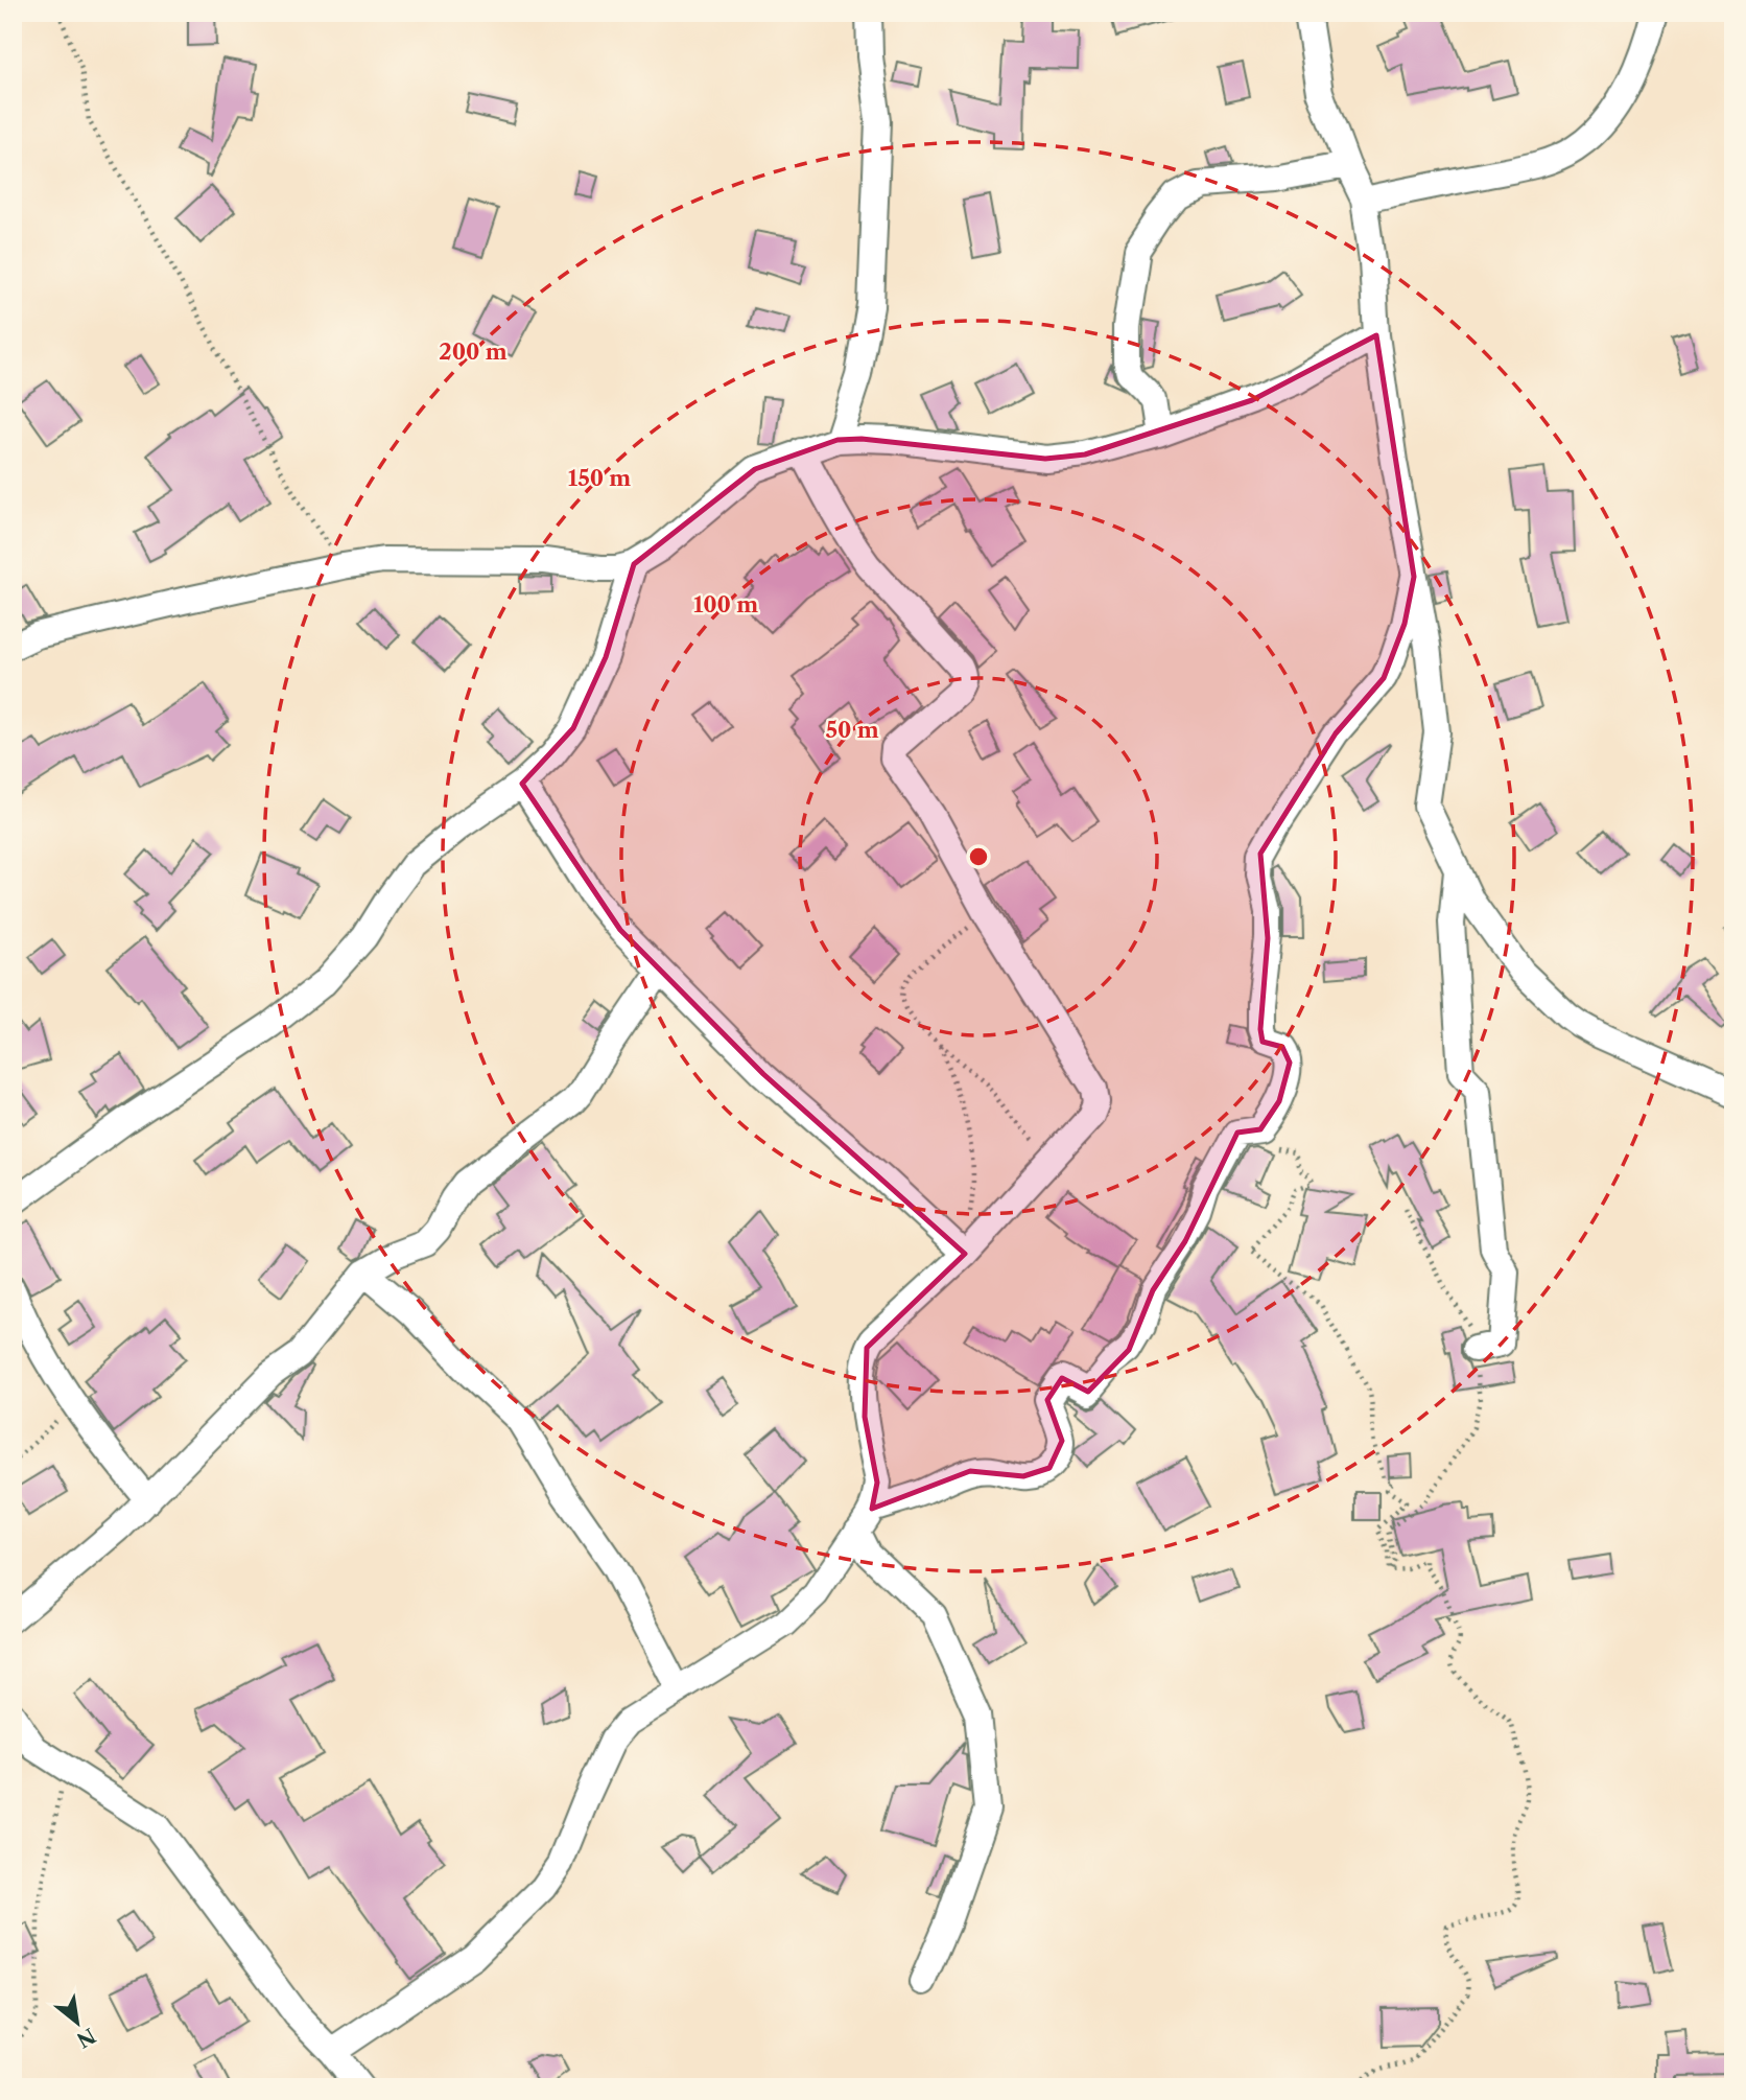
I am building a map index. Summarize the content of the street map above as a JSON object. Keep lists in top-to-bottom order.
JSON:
{
  "north": "bottom right",
  "rings": [
    "200 m",
    "150 m",
    "100 m",
    "50 m"
  ]
}
